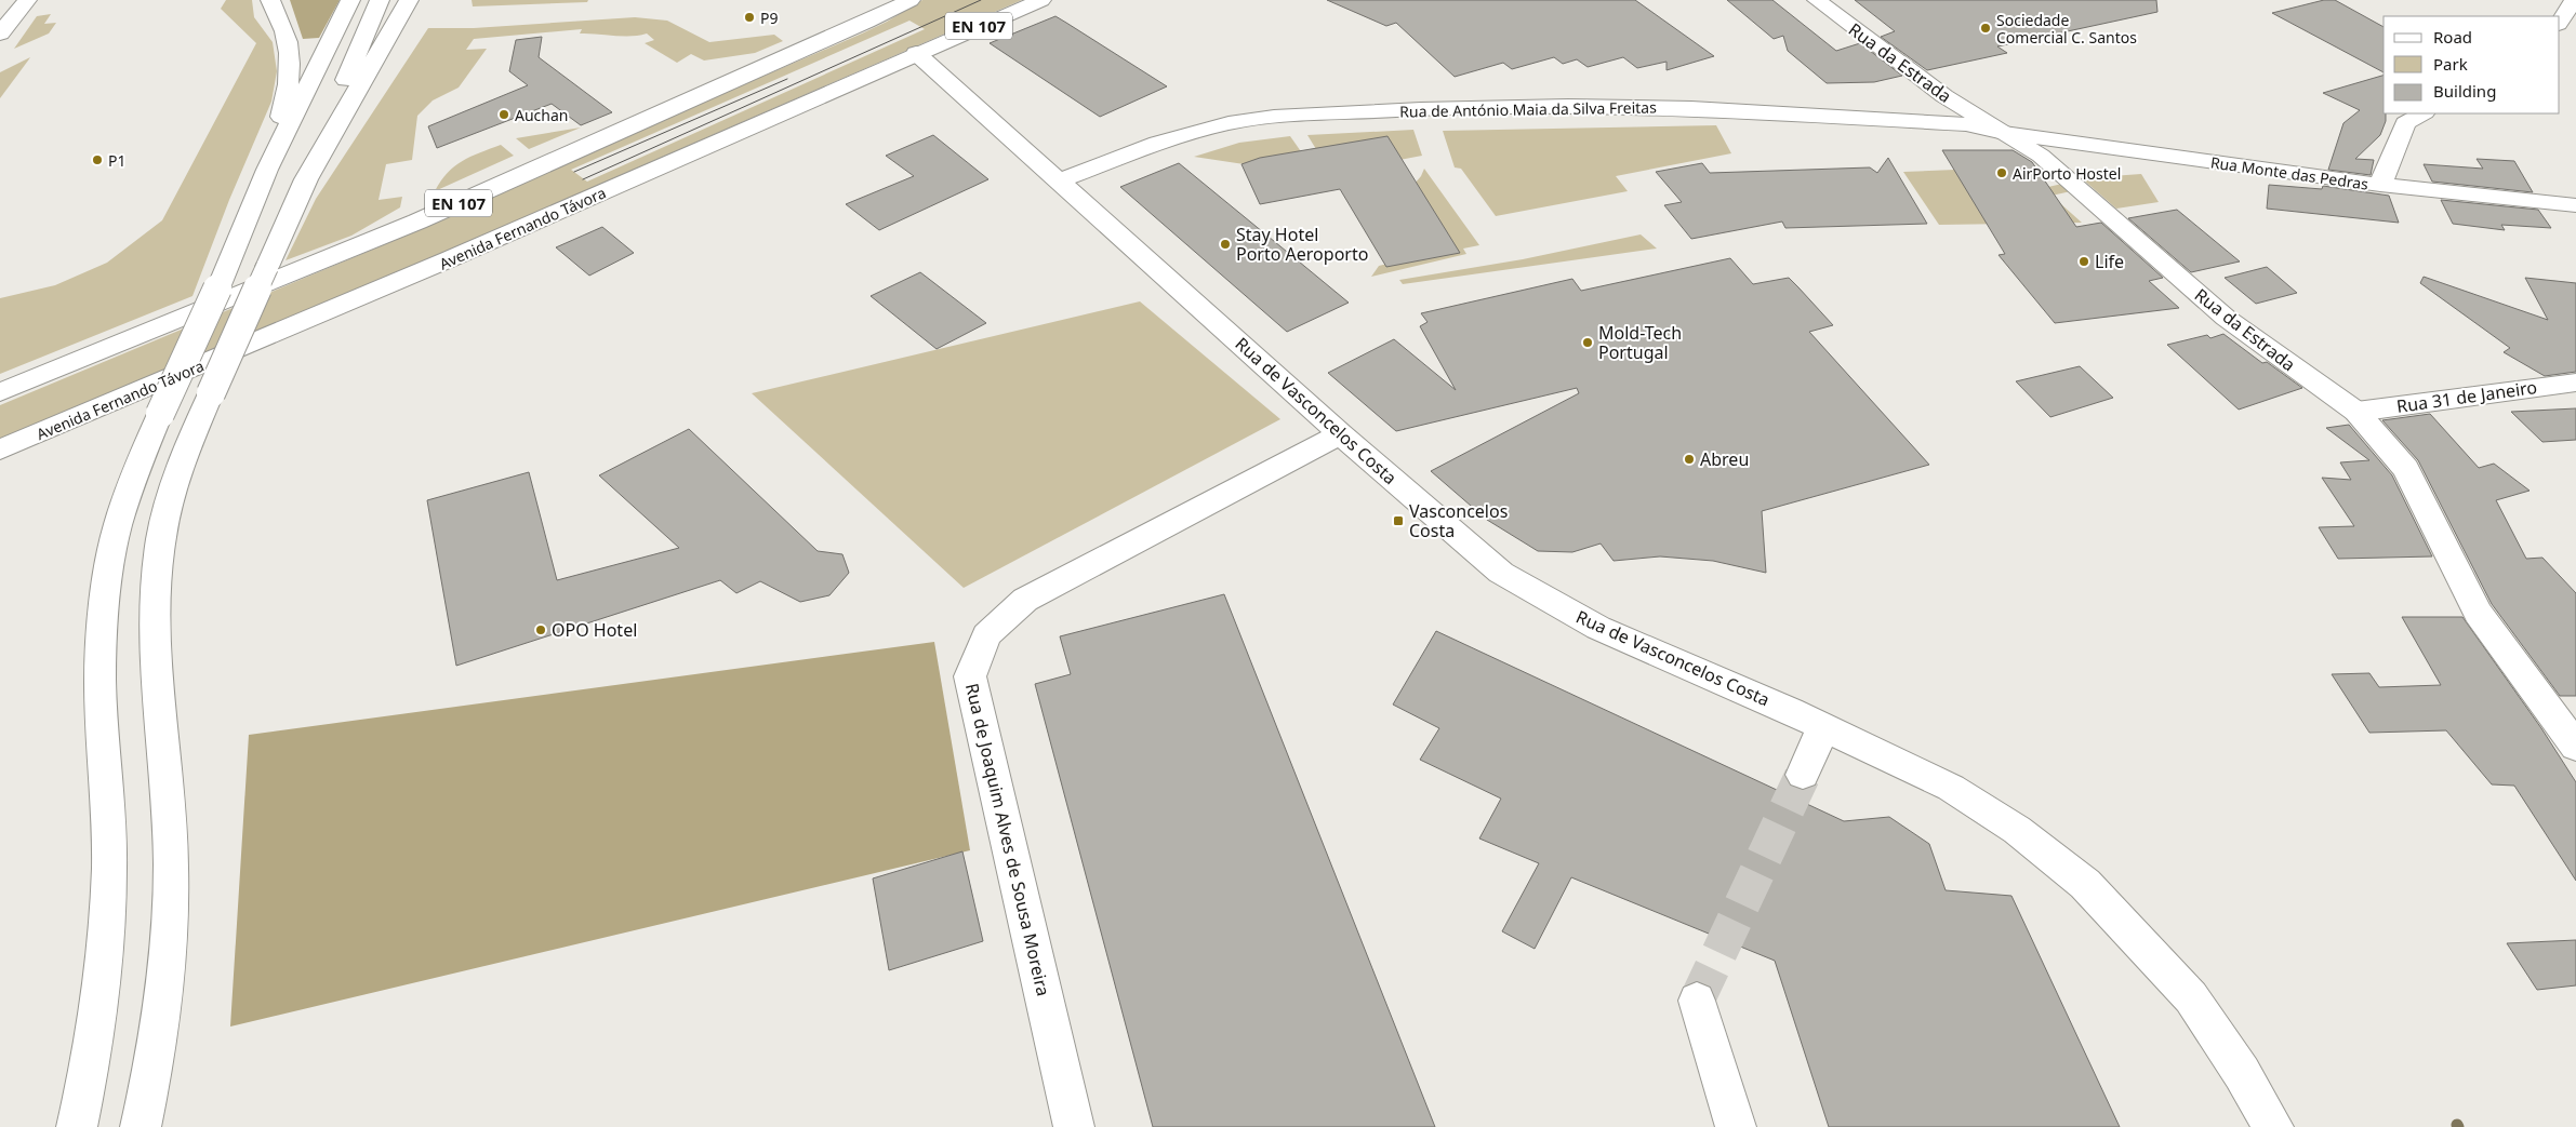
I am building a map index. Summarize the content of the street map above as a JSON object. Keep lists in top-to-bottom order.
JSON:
{
  "streets": {
    "main road": [
      "EN 107",
      "Rua da Estrada",
      "Rua de António Maia da Silva Freitas",
      "Rua Monte das Pedras",
      "Avenida Fernando Távora",
      "Rua 31 de Janeiro",
      "Rua de Vasconcelos Costa",
      "Rua de Joaquim Alves de Sousa Moreira"
    ]
  },
  "crossings": [
    ["Rua da Estrada", "Rua de António Maia da Silva Freitas"],
    ["Rua da Estrada", "Rua Monte das Pedras"],
    ["Rua da Estrada", "Rua 31 de Janeiro"],
    ["Rua de António Maia da Silva Freitas", "Rua Monte das Pedras"],
    ["Rua de António Maia da Silva Freitas", "Rua de Vasconcelos Costa"],
    ["Avenida Fernando Távora", "Rua de Vasconcelos Costa"],
    ["Rua de Vasconcelos Costa", "Rua de Joaquim Alves de Sousa Moreira"]
  ],
  "places": {
    "other": [
      "P9",
      "Sociedade Comercial C. Santos",
      "Auchan",
      "P1",
      "AirPorto Hostel",
      "Stay Hotel Porto Aeroporto",
      "Life",
      "Mold-Tech Portugal",
      "Abreu",
      "OPO Hotel"
    ],
    "transit": ["Vasconcelos Costa"]
  },
  "legend": ["Road", "Park", "Building"]
}
